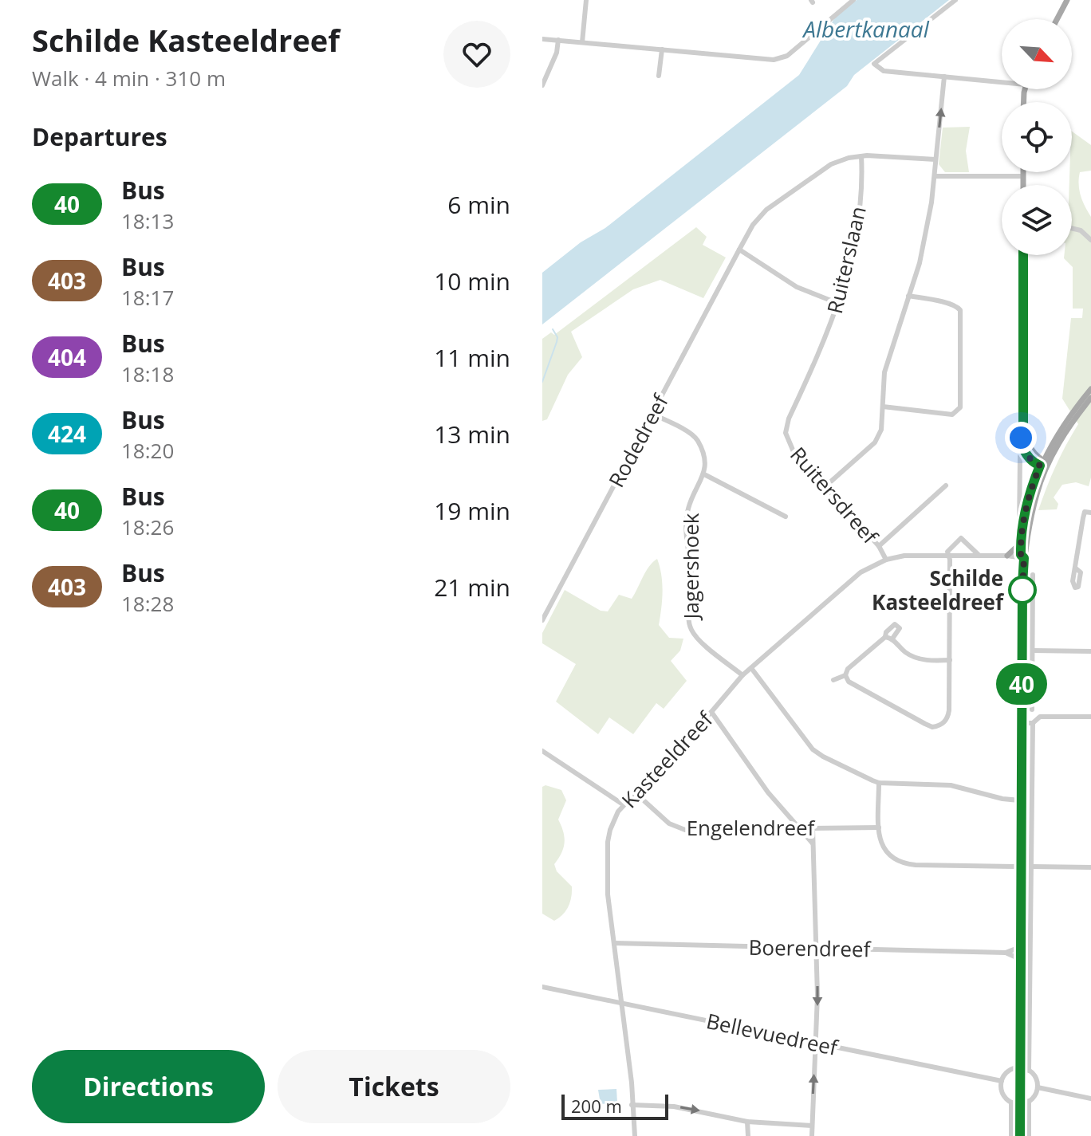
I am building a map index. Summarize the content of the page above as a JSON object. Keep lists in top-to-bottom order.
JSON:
{
  "streets": {
    "street": [
      "Ruiterslaan",
      "Rodedreef",
      "Ruitersdreef",
      "Jagershoek",
      "Kasteeldreef",
      "Engelendreef",
      "Boerendreef",
      "Bellevuedreef"
    ]
  },
  "crossings": [
    ["Ruiterslaan", "Rodedreef"],
    ["Ruiterslaan", "Ruitersdreef"],
    ["Ruitersdreef", "Kasteeldreef"],
    ["Jagershoek", "Kasteeldreef"],
    ["Kasteeldreef", "Engelendreef"],
    ["Kasteeldreef", "Boerendreef"],
    ["Kasteeldreef", "Bellevuedreef"]
  ],
  "water": ["Albertkanaal"],
  "places": ["Schilde Kasteeldreef"],
  "lines": ["bus line 40"],
  "scale_bar": "200 m",
  "north": "bottom right",
  "page": {
    "heading": [
      ["Schilde Kasteeldreef", "Walk · 4 min · 310 m"],
      "Departures"
    ],
    "on_map": "40",
    "list": [
      {
        "mark": "40",
        "name": "Bus",
        "note": "18:13",
        "value": "6 min"
      },
      {
        "mark": "403",
        "name": "Bus",
        "note": "18:17",
        "value": "10 min"
      },
      {
        "mark": "404",
        "name": "Bus",
        "note": "18:18",
        "value": "11 min"
      },
      {
        "mark": "424",
        "name": "Bus",
        "note": "18:20",
        "value": "13 min"
      },
      {
        "mark": "40",
        "name": "Bus",
        "note": "18:26",
        "value": "19 min"
      },
      {
        "mark": "403",
        "name": "Bus",
        "note": "18:28",
        "value": "21 min"
      }
    ],
    "buttons": ["Directions", "Tickets"],
    "scale": "200 m"
  }
}
